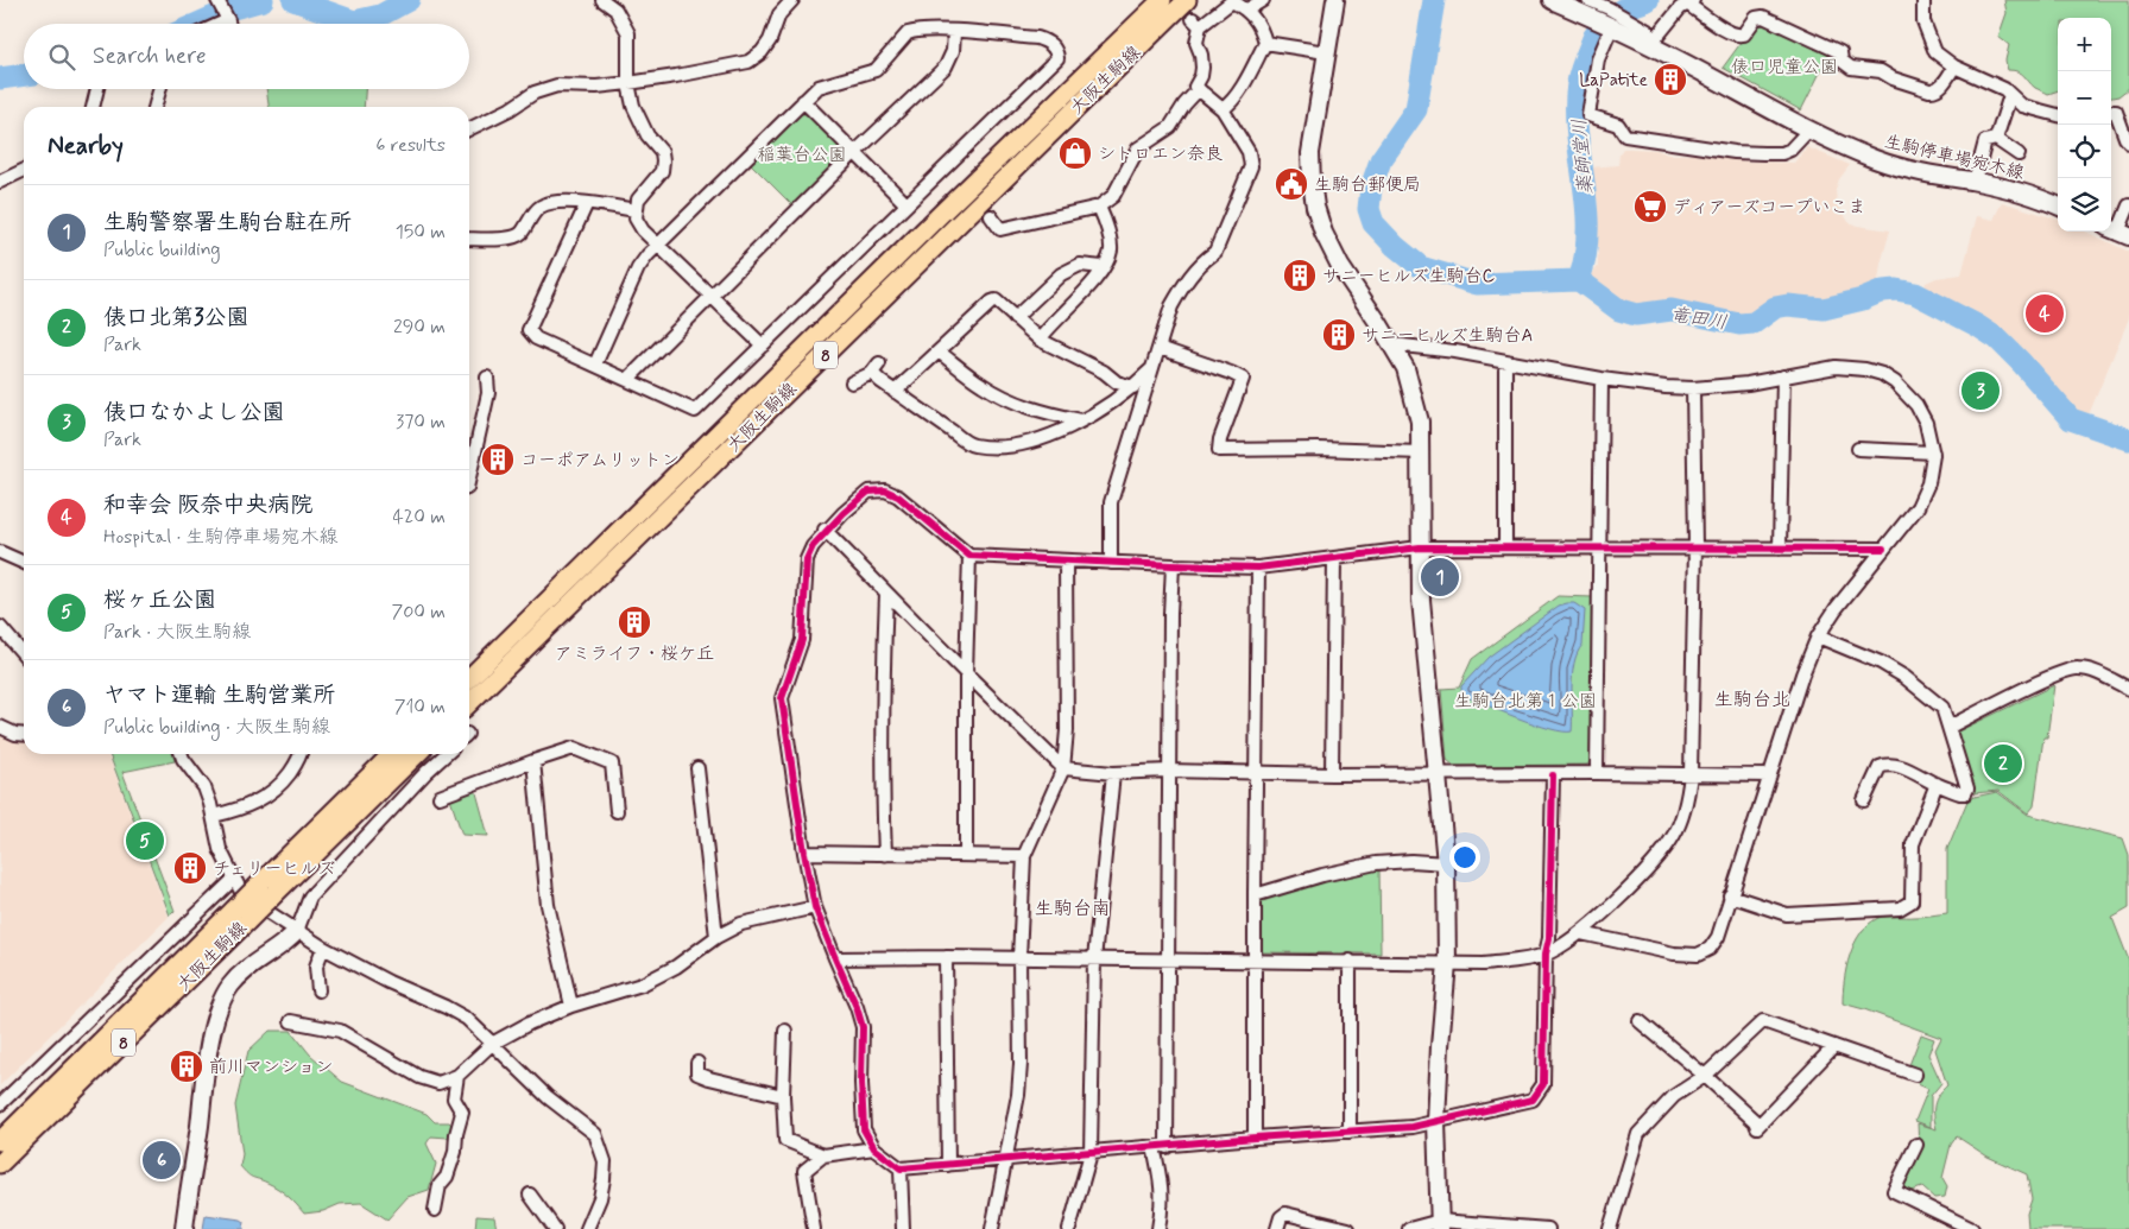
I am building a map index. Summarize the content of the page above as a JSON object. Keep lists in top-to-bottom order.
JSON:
{
  "streets": {
    "main road": ["大阪生駒線", "8"],
    "street": ["生駒停車場宛木線"]
  },
  "districts": ["生駒台北", "生駒台南"],
  "water": ["薬師堂川", "竜田川"],
  "parks": ["俵口児童公園", "稲葉台公園", "生駒台北第１公園"],
  "places": {
    "building": [
      "LaPatite",
      "サニーヒルズ生駒台C",
      "サニーヒルズ生駒台A",
      "コーポアムリットン",
      "アミライフ・桜ケ丘",
      "チェリーヒルズ",
      "前川マンション"
    ],
    "shop": ["シトロエン奈良"],
    "public building": ["生駒台郵便局"],
    "supermarket": ["ディアーズコープいこま"]
  },
  "page": {
    "map_buttons": ["+", "−"],
    "search": "Search here",
    "heading": ["Nearby", "6 results"],
    "list": [
      {
        "mark": "1",
        "name": "生駒警察署生駒台駐在所",
        "note": "Public building",
        "value": "150 m"
      },
      {
        "mark": "2",
        "name": "俵口北第3公園",
        "note": "Park",
        "value": "290 m"
      },
      {
        "mark": "3",
        "name": "俵口なかよし公園",
        "note": "Park",
        "value": "370 m"
      },
      {
        "mark": "4",
        "name": "和幸会 阪奈中央病院",
        "note": "Hospital · 生駒停車場宛木線",
        "value": "420 m"
      },
      {
        "mark": "5",
        "name": "桜ヶ丘公園",
        "note": "Park · 大阪生駒線",
        "value": "700 m"
      },
      {
        "mark": "6",
        "name": "ヤマト運輸 生駒営業所",
        "note": "Public building · 大阪生駒線",
        "value": "710 m"
      }
    ],
    "pins": [
      "4",
      "3",
      "1",
      "2",
      "5",
      "6"
    ]
  }
}
